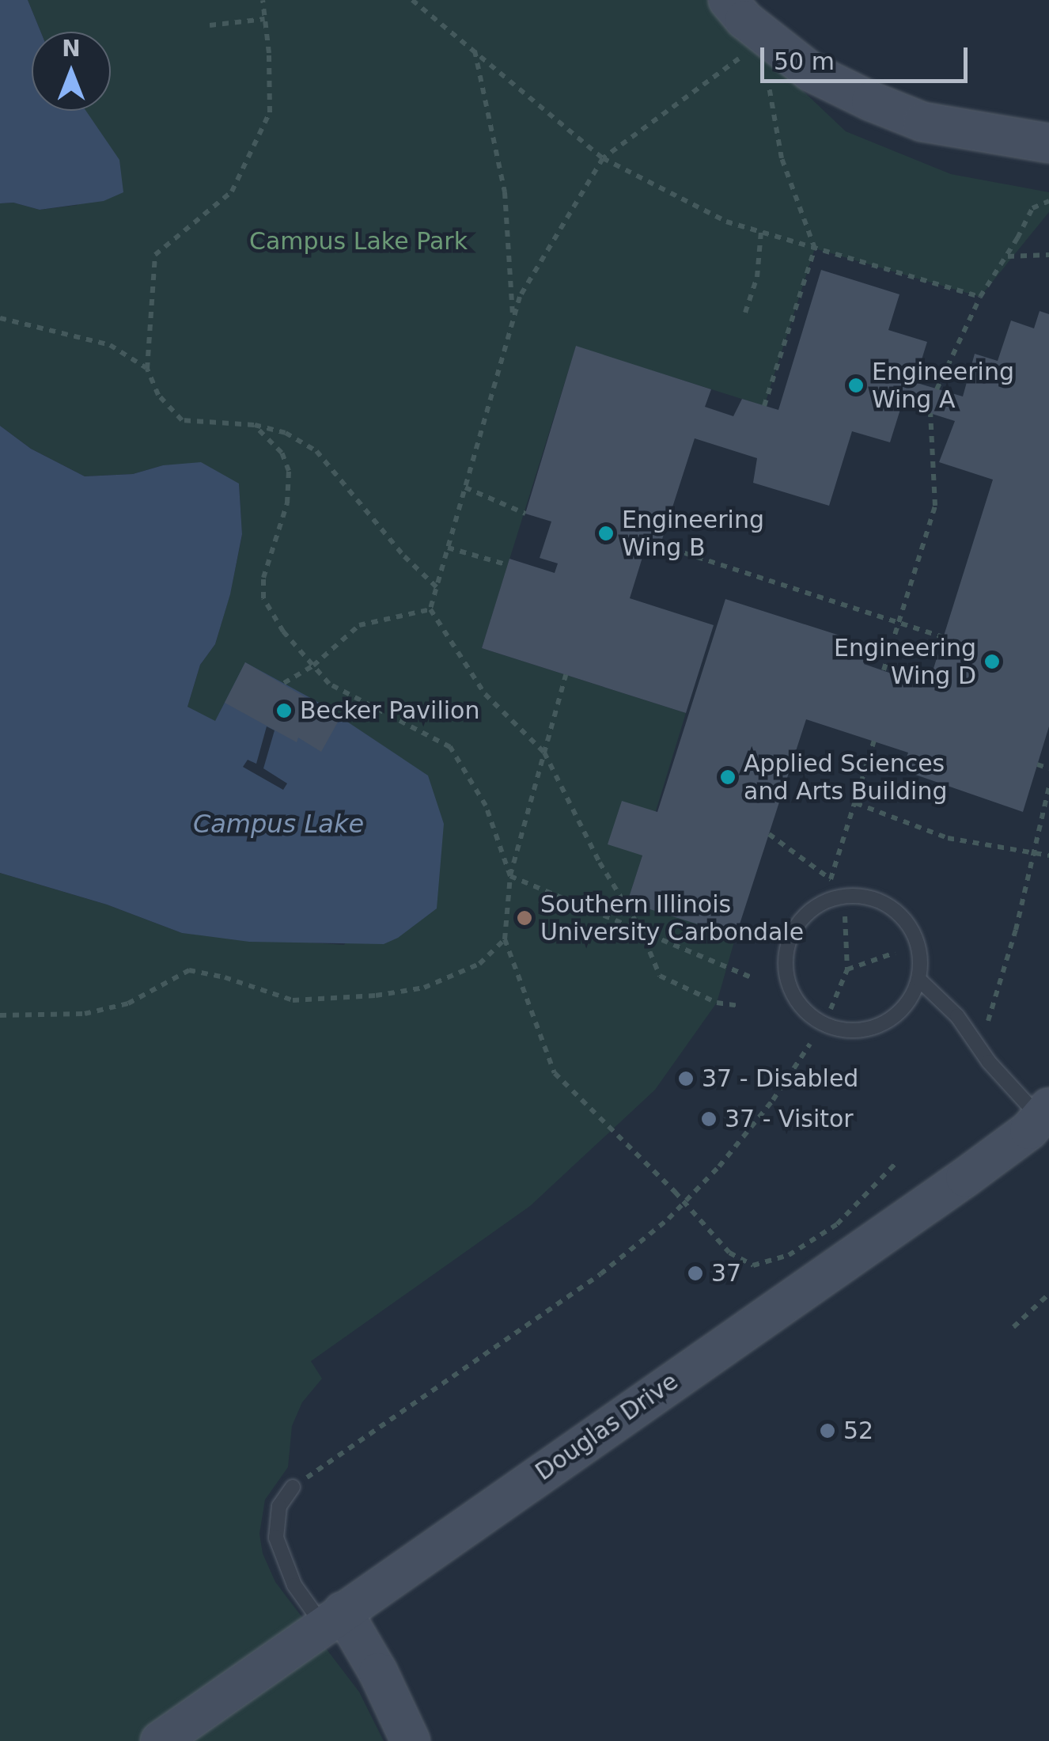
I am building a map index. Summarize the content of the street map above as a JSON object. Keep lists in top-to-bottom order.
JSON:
{
  "streets": {
    "street": ["Douglas Drive"]
  },
  "water": ["Campus Lake"],
  "parks": ["Campus Lake Park"],
  "places": [
    "Engineering Wing A",
    "Engineering Wing B",
    "Engineering Wing D",
    "Becker Pavilion",
    "Applied Sciences and Arts Building",
    "Southern Illinois University Carbondale",
    "37 - Disabled",
    "37 - Visitor",
    "37",
    "52"
  ],
  "scale_bar": "50 m",
  "north": "top"
}
